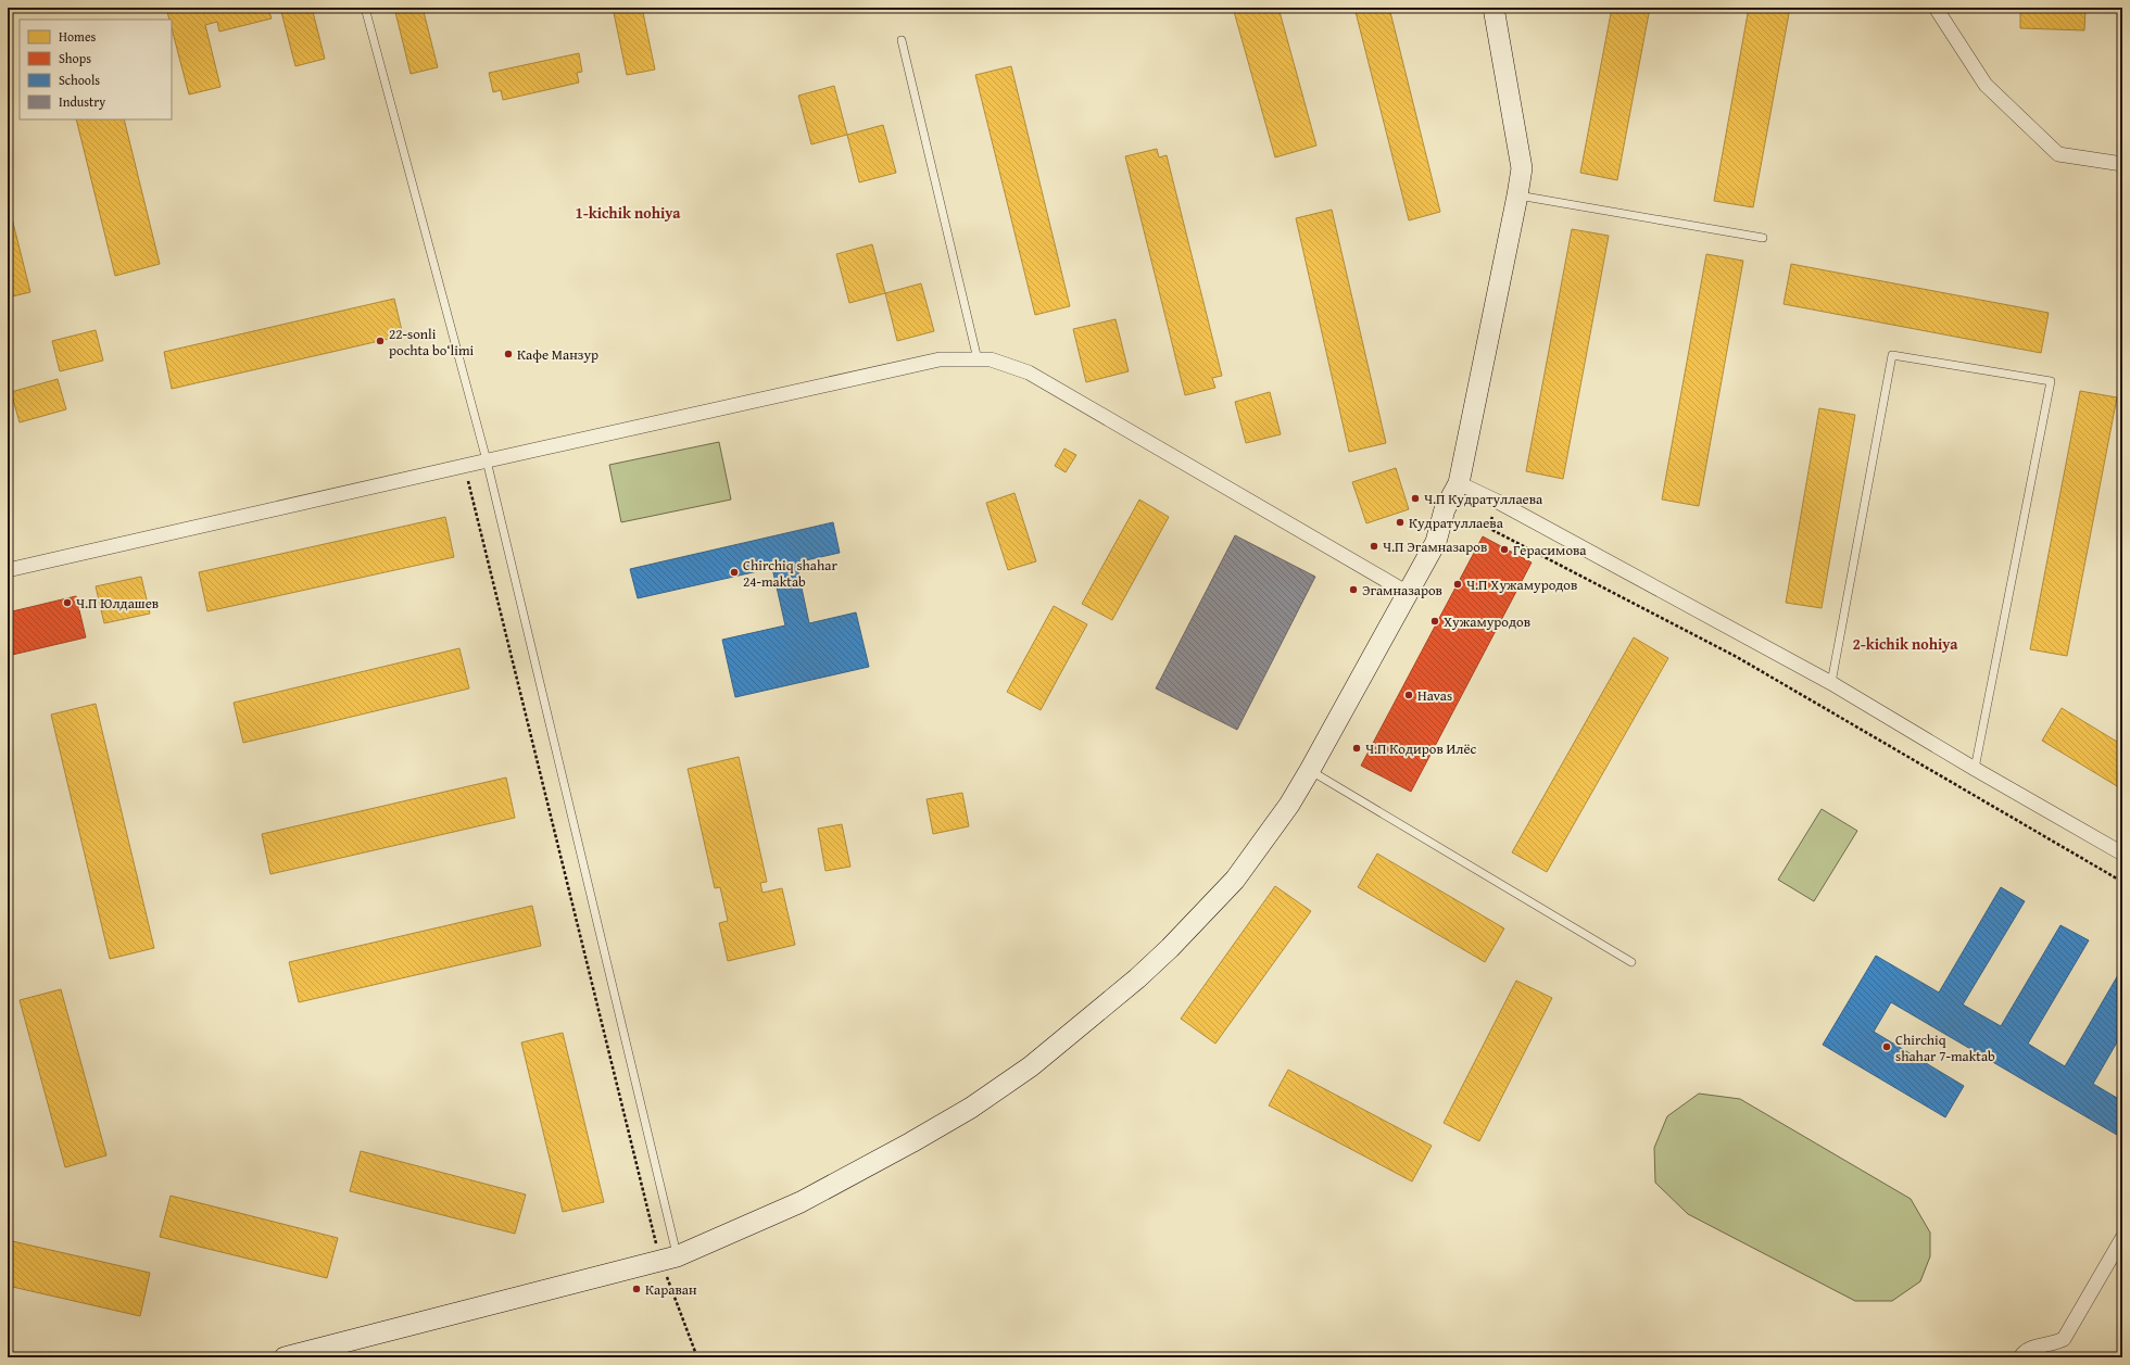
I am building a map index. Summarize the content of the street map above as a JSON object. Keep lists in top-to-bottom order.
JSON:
{
  "districts": ["1-kichik nohiya", "2-kichik nohiya"],
  "places": [
    "22-sonli pochta bo‘limi",
    "Кафе Манзур",
    "Ч.П Кудратуллаева",
    "Кудратуллаева",
    "Ч.П Эгамназаров",
    "Герасимова",
    "Chirchiq shahar 24-maktab",
    "Ч.П Хужамуродов",
    "Эгамназаров",
    "Ч.П Юлдашев",
    "Хужамуродов",
    "Havas",
    "Ч.П Кодиров Илёс",
    "Chirchiq shahar 7-maktab",
    "Караван"
  ],
  "legend": [
    "Homes",
    "Shops",
    "Schools",
    "Industry"
  ]
}
